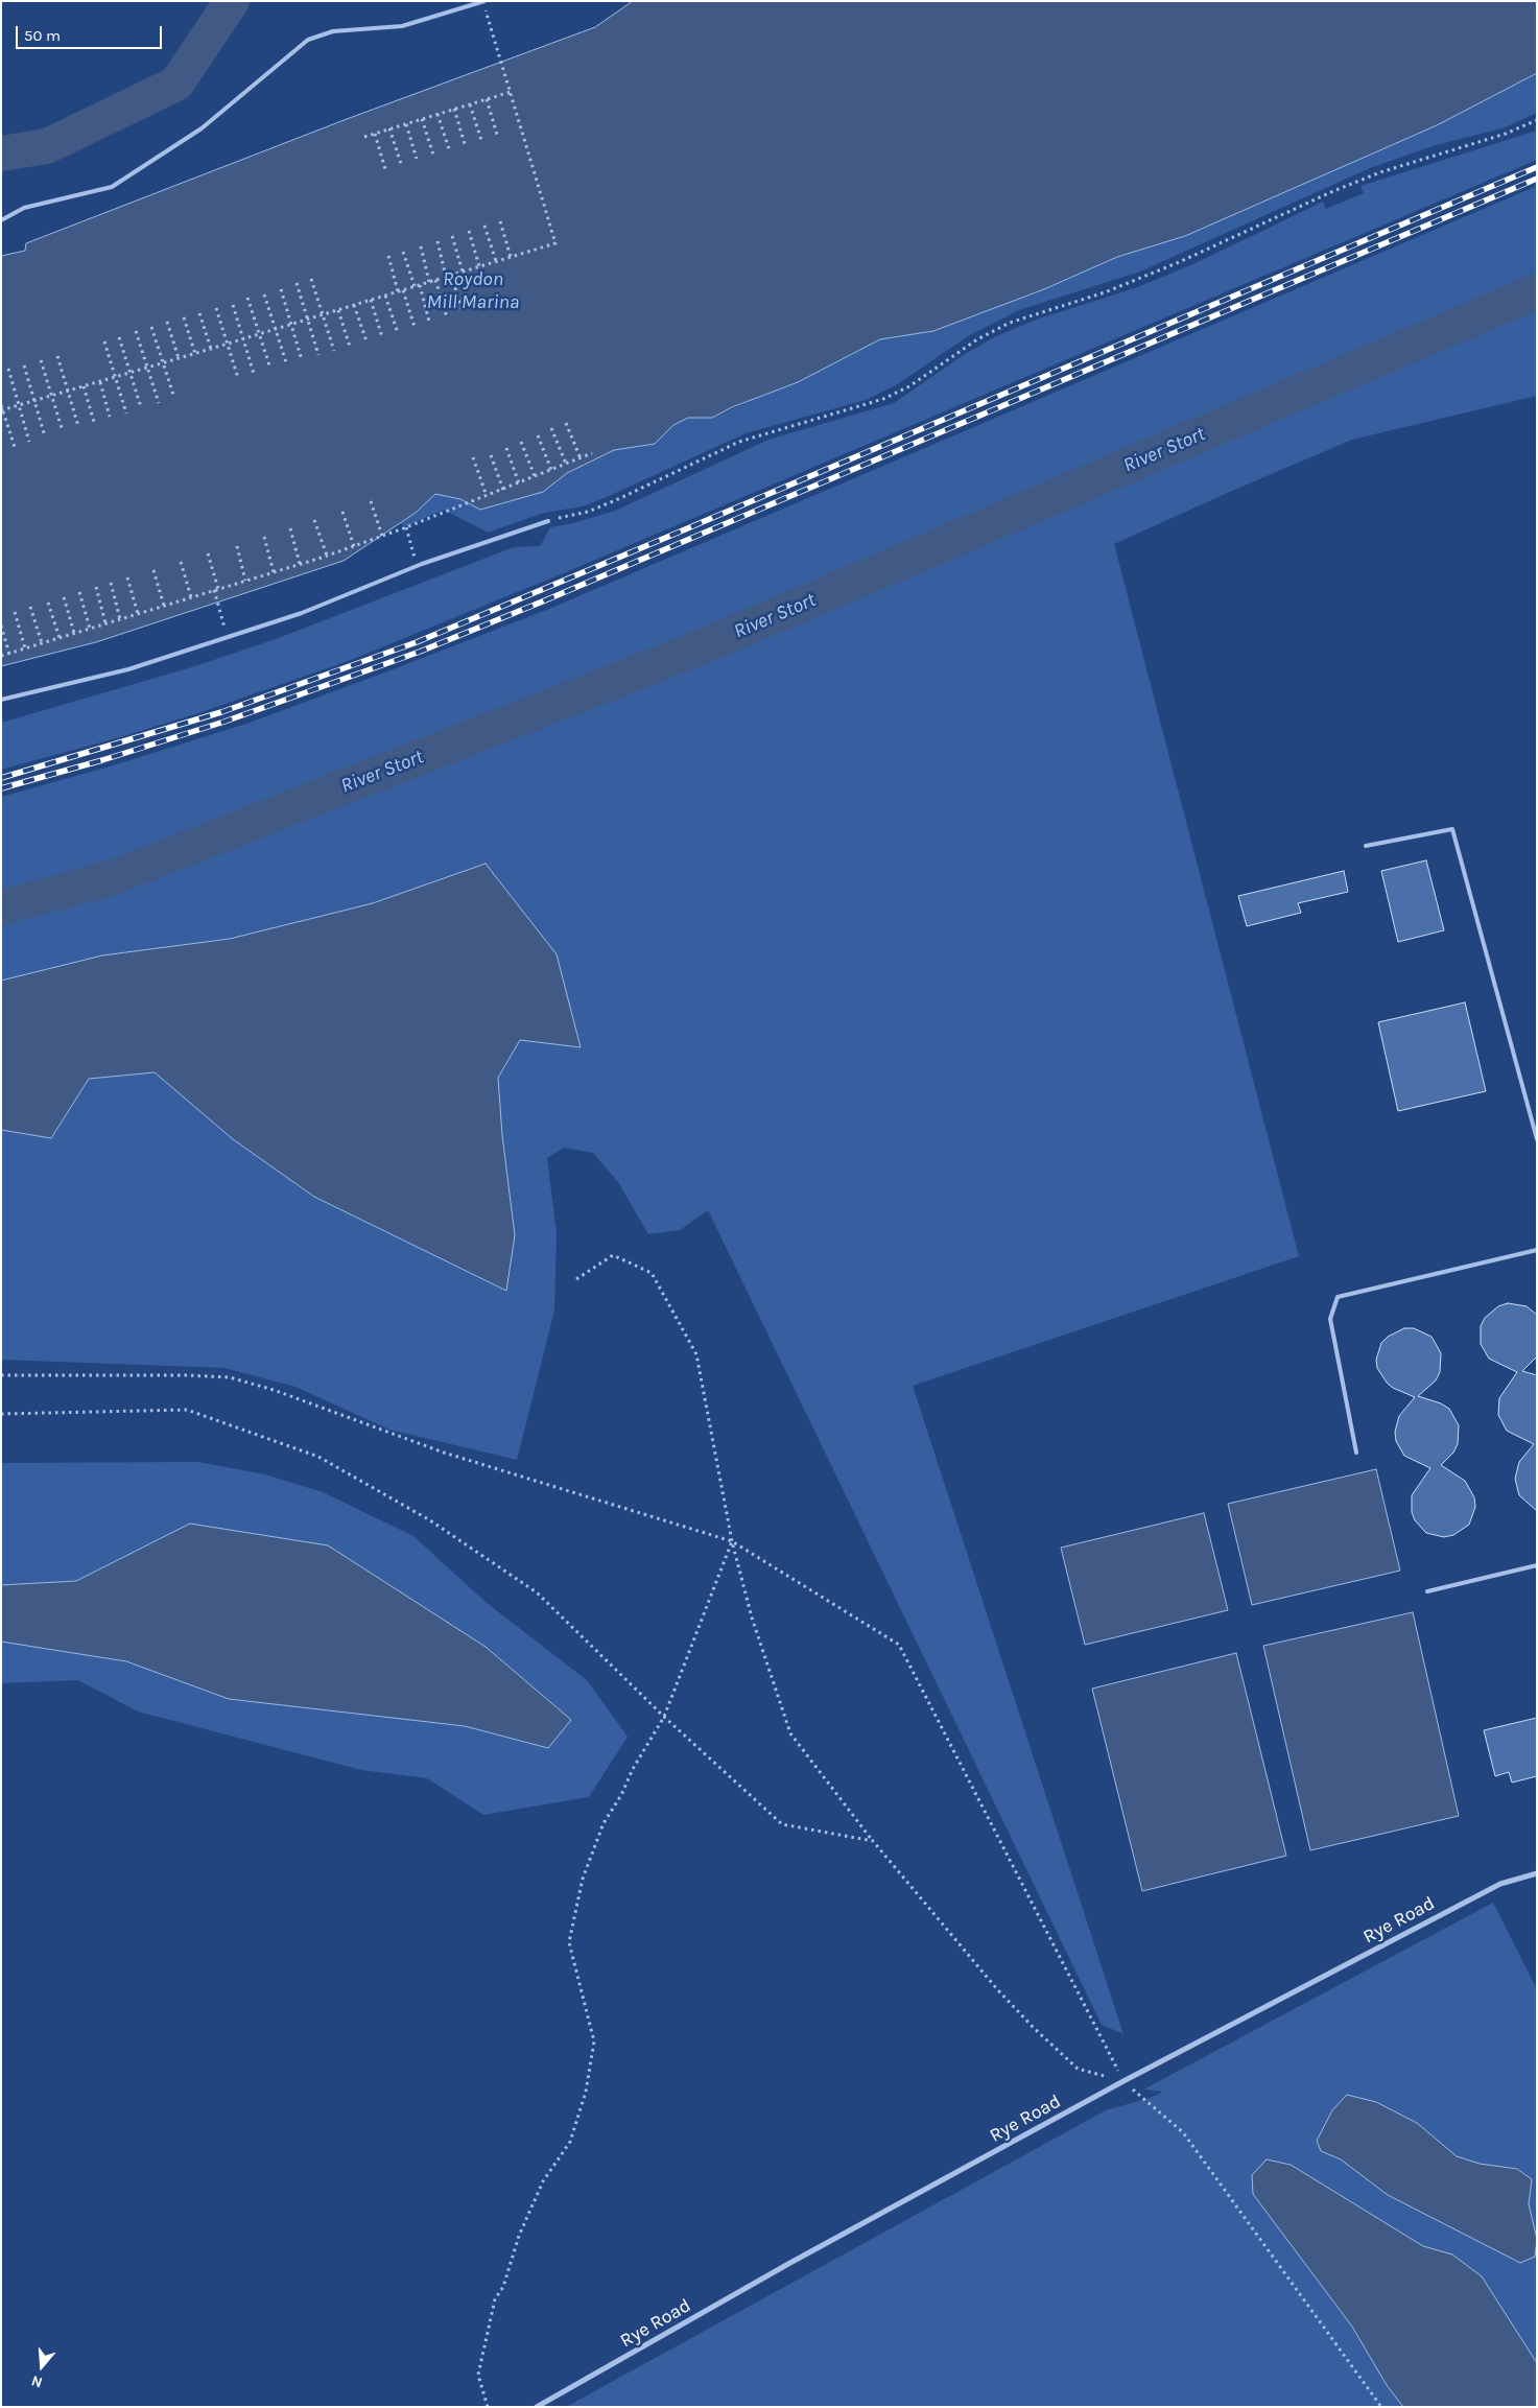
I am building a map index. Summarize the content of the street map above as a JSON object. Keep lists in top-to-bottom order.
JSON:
{
  "streets": {
    "street": ["Rye Road"]
  },
  "water": ["Roydon Mill Marina", "River Stort"],
  "scale_bar": "50 m",
  "north": "bottom"
}
